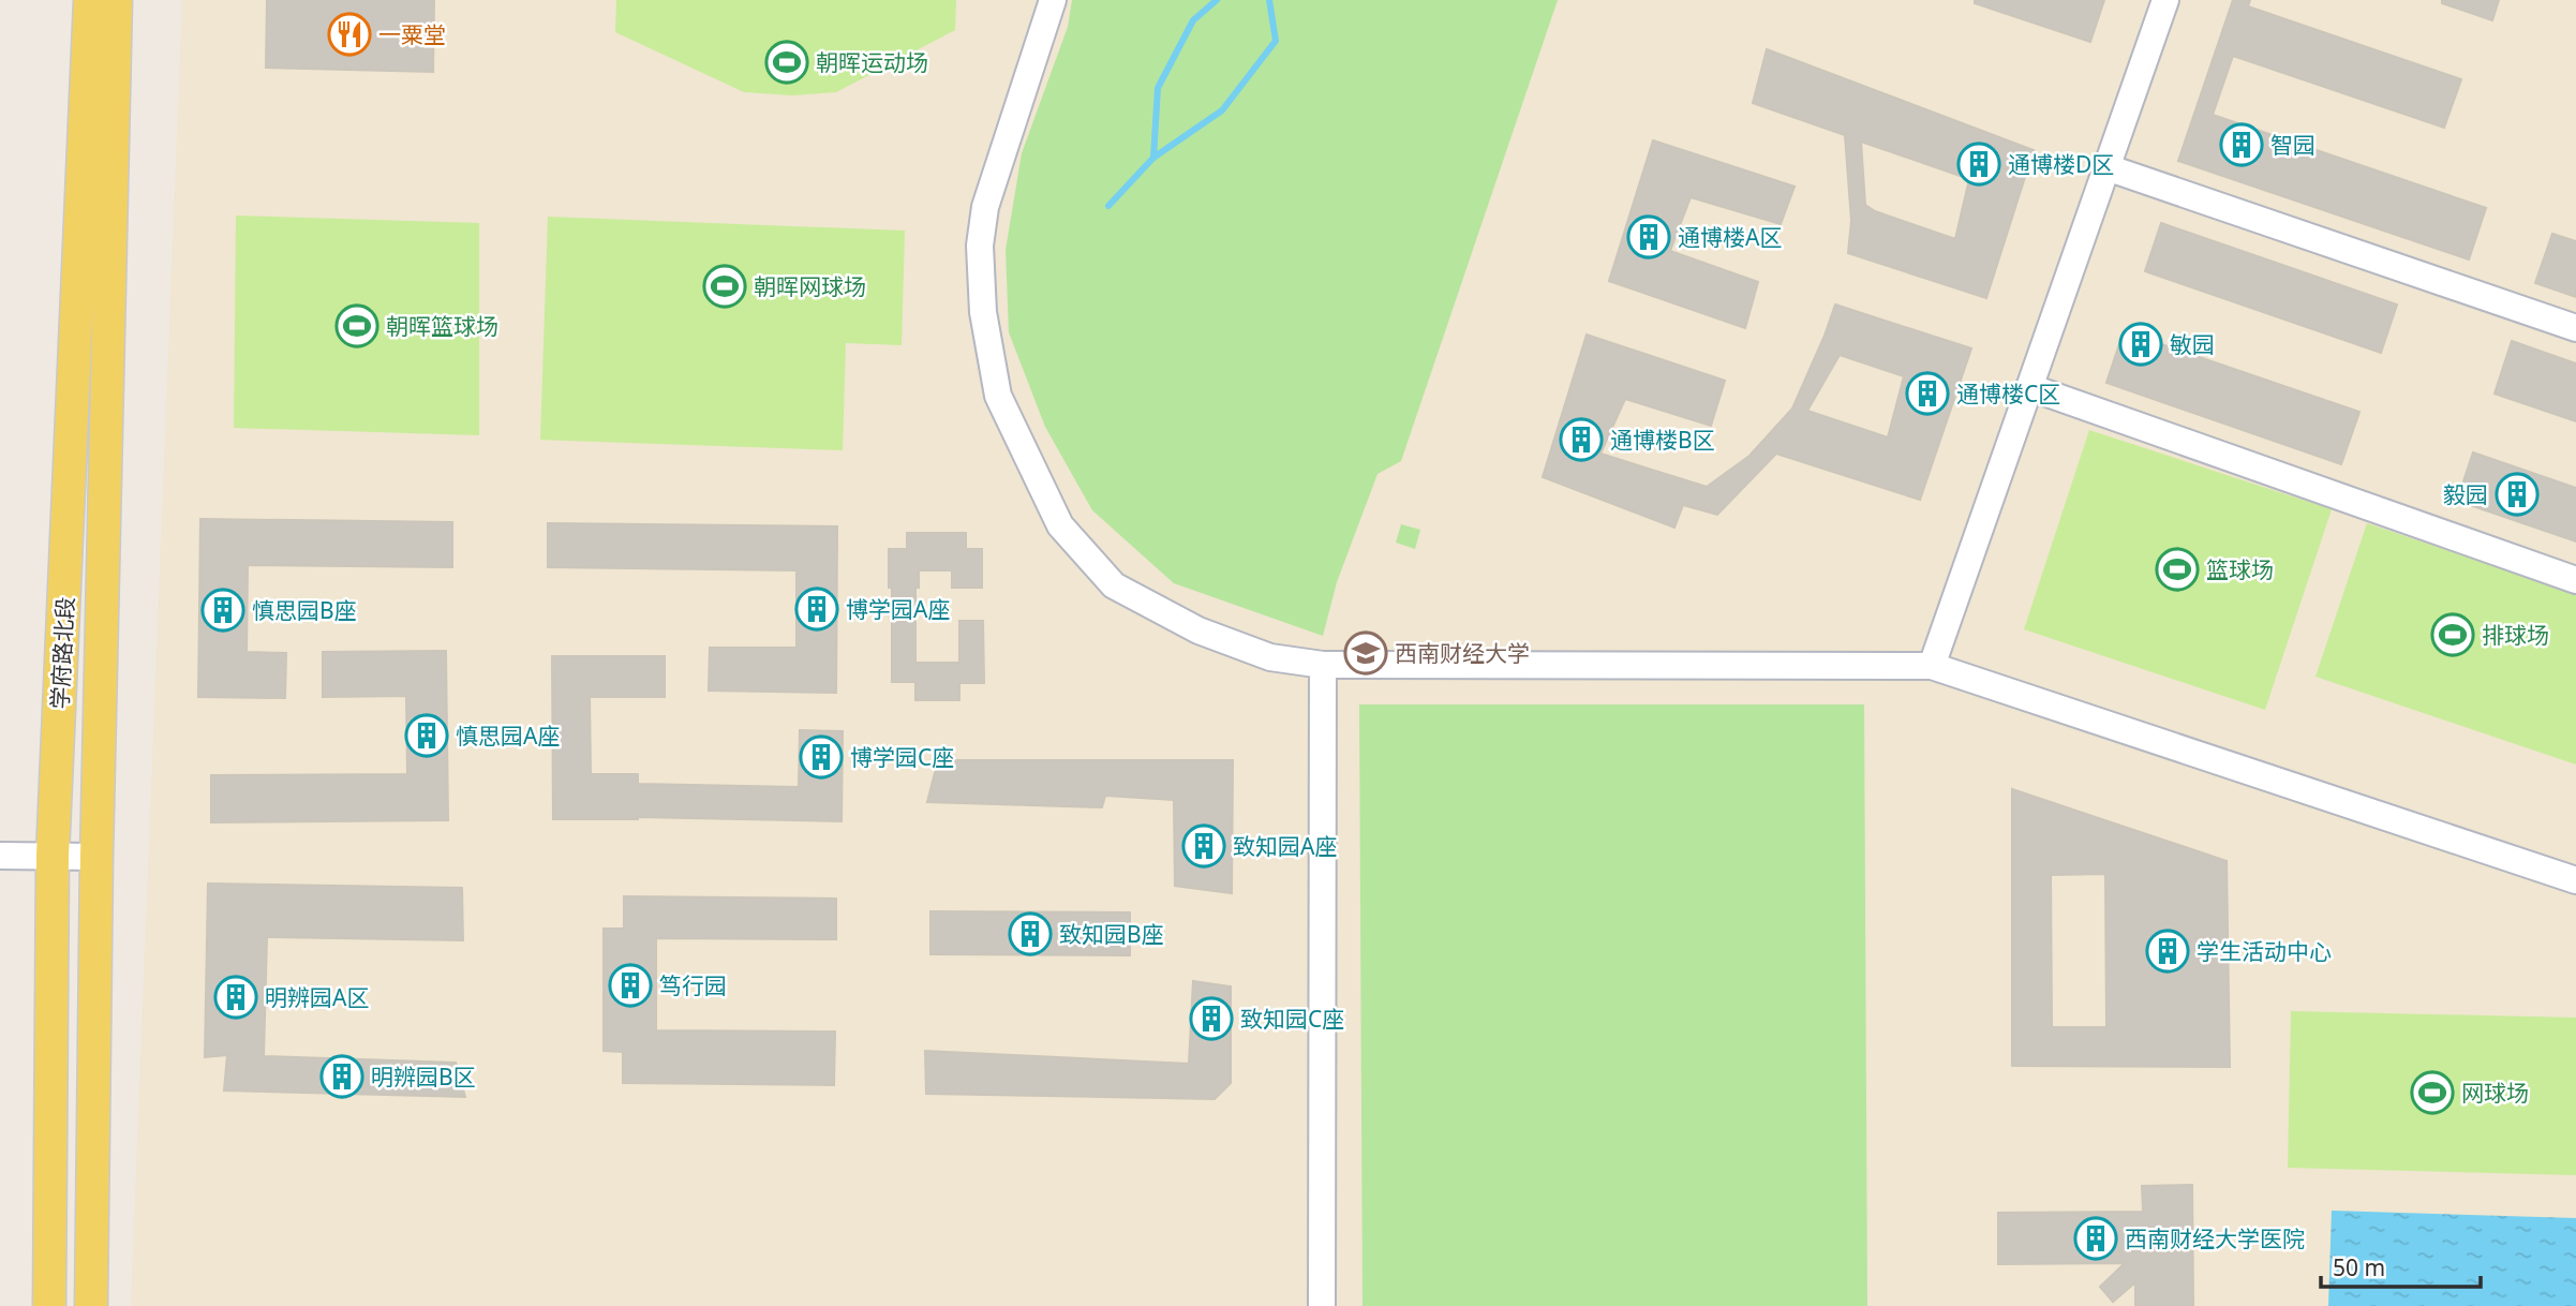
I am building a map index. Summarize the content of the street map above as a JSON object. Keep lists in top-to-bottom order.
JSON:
{
  "streets": {
    "main road": ["学府路北段"]
  },
  "places": {
    "restaurant": ["一粟堂"],
    "sports": [
      "朝晖运动场",
      "朝晖网球场",
      "朝晖篮球场",
      "篮球场",
      "排球场",
      "网球场"
    ],
    "building": [
      "智园",
      "通博楼D区",
      "通博楼A区",
      "敏园",
      "通博楼C区",
      "通博楼B区",
      "毅园",
      "博学园A座",
      "慎思园B座",
      "慎思园A座",
      "博学园C座",
      "致知园A座",
      "致知园B座",
      "学生活动中心",
      "笃行园",
      "明辨园A区",
      "致知园C座",
      "明辨园B区",
      "西南财经大学医院"
    ],
    "school or university": ["西南财经大学"]
  },
  "scale_bar": "50 m"
}
